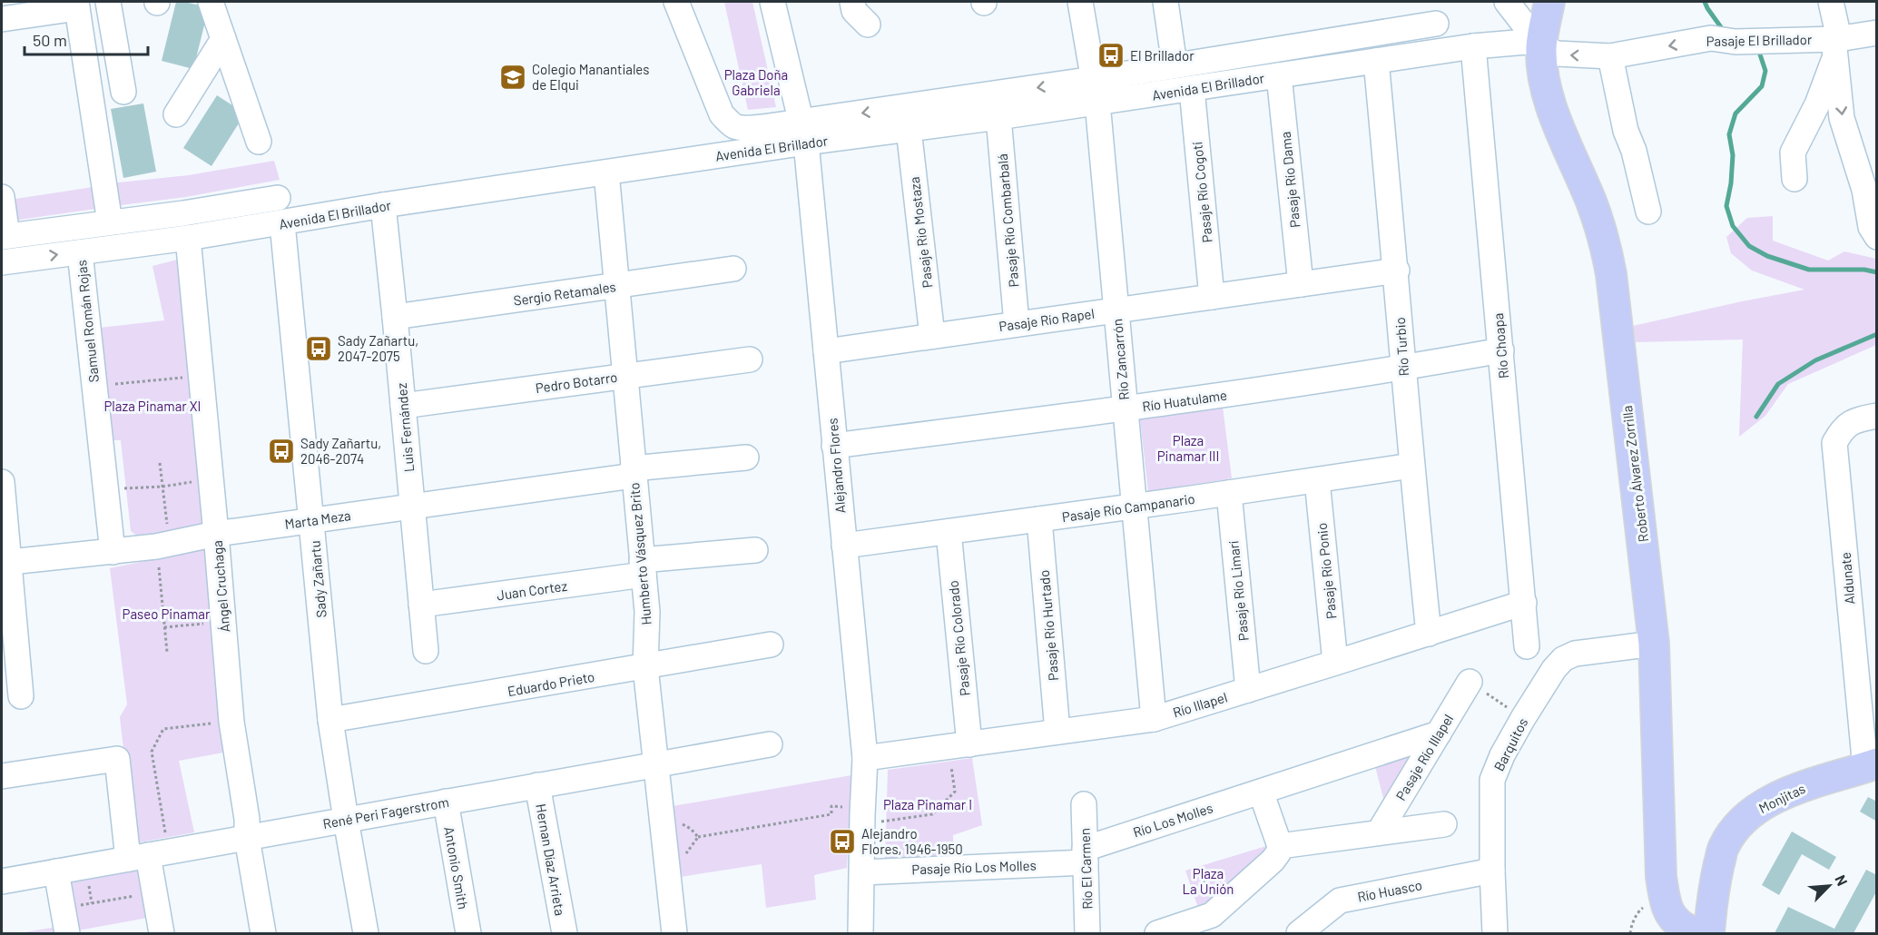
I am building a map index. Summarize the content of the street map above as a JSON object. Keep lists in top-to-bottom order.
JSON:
{
  "streets": {
    "main road": ["Roberto Álvarez Zorrilla", "Monjitas"],
    "street": [
      "Pasaje El Brillador",
      "Avenida El Brillador",
      "Pasaje Río Dama",
      "Pasaje Río Cogotí",
      "Pasaje Río Combarbalá",
      "Pasaje Río Mostaza",
      "Sergio Retamales",
      "Pasaje Río Rapel",
      "Samuel Román Rojas",
      "Río Choapa",
      "Río Turbio",
      "Río Zancarrón",
      "Pedro Botarro",
      "Río Huatulame",
      "Luis Fernández",
      "Alejandro Flores",
      "Pasaje Río Campanario",
      "Marta Meza",
      "Humberto Vásquez Brito",
      "Pasaje Río Ponio",
      "Aldunate",
      "Sady Zañartu",
      "Ángel Cruchaga",
      "Juan Cortez",
      "Pasaje Río Limarí",
      "Pasaje Río Hurtado",
      "Pasaje Río Colorado",
      "Eduardo Prieto",
      "Río Illapel",
      "Barquitos",
      "Pasaje Río Illapel",
      "René Peri Fagerstrom",
      "Río Los Molles",
      "Hernan Díaz Arrieta",
      "Pasaje Río Los Molles",
      "Antonio Smith",
      "Río El Carmen",
      "Río Huasco"
    ]
  },
  "crossings": [
    ["Avenida El Brillador", "Pasaje Río Dama"],
    ["Avenida El Brillador", "Pasaje Río Cogotí"],
    ["Avenida El Brillador", "Pasaje Río Combarbalá"],
    ["Avenida El Brillador", "Pasaje Río Mostaza"],
    ["Avenida El Brillador", "Samuel Román Rojas"],
    ["Avenida El Brillador", "Río Choapa"],
    ["Avenida El Brillador", "Río Turbio"],
    ["Avenida El Brillador", "Río Zancarrón"],
    ["Avenida El Brillador", "Luis Fernández"],
    ["Avenida El Brillador", "Alejandro Flores"],
    ["Avenida El Brillador", "Roberto Álvarez Zorrilla"],
    ["Avenida El Brillador", "Humberto Vásquez Brito"],
    ["Avenida El Brillador", "Sady Zañartu"],
    ["Avenida El Brillador", "Ángel Cruchaga"],
    ["Pasaje Río Dama", "Pasaje Río Rapel"],
    ["Pasaje Río Cogotí", "Pasaje Río Rapel"],
    ["Pasaje Río Combarbalá", "Pasaje Río Rapel"],
    ["Pasaje Río Mostaza", "Pasaje Río Rapel"],
    ["Sergio Retamales", "Luis Fernández"],
    ["Sergio Retamales", "Humberto Vásquez Brito"],
    ["Pasaje Río Rapel", "Río Turbio"],
    ["Pasaje Río Rapel", "Río Zancarrón"],
    ["Pasaje Río Rapel", "Alejandro Flores"],
    ["Samuel Román Rojas", "Marta Meza"],
    ["Río Choapa", "Río Huatulame"],
    ["Río Choapa", "Río Illapel"],
    ["Río Turbio", "Río Huatulame"],
    ["Río Turbio", "Pasaje Río Campanario"],
    ["Río Turbio", "Río Illapel"],
    ["Río Zancarrón", "Río Huatulame"],
    ["Río Zancarrón", "Pasaje Río Campanario"],
    ["Río Zancarrón", "Río Illapel"],
    ["Pedro Botarro", "Luis Fernández"],
    ["Pedro Botarro", "Humberto Vásquez Brito"],
    ["Río Huatulame", "Alejandro Flores"],
    ["Luis Fernández", "Marta Meza"],
    ["Luis Fernández", "Juan Cortez"],
    ["Alejandro Flores", "Pasaje Río Campanario"],
    ["Alejandro Flores", "Río Illapel"],
    ["Alejandro Flores", "Pasaje Río Los Molles"],
    ["Roberto Álvarez Zorrilla", "Barquitos"],
    ["Roberto Álvarez Zorrilla", "Monjitas"],
    ["Pasaje Río Campanario", "Pasaje Río Ponio"],
    ["Pasaje Río Campanario", "Pasaje Río Limarí"],
    ["Pasaje Río Campanario", "Pasaje Río Hurtado"],
    ["Pasaje Río Campanario", "Pasaje Río Colorado"],
    ["Marta Meza", "Humberto Vásquez Brito"],
    ["Marta Meza", "Sady Zañartu"],
    ["Marta Meza", "Ángel Cruchaga"],
    ["Humberto Vásquez Brito", "Juan Cortez"],
    ["Humberto Vásquez Brito", "Eduardo Prieto"],
    ["Humberto Vásquez Brito", "René Peri Fagerstrom"],
    ["Pasaje Río Ponio", "Río Illapel"],
    ["Aldunate", "Monjitas"],
    ["Sady Zañartu", "Eduardo Prieto"],
    ["Sady Zañartu", "René Peri Fagerstrom"],
    ["Ángel Cruchaga", "René Peri Fagerstrom"],
    ["Pasaje Río Limarí", "Río Illapel"],
    ["Pasaje Río Hurtado", "Río Illapel"],
    ["Pasaje Río Colorado", "Río Illapel"],
    ["Barquitos", "Río Huasco"],
    ["René Peri Fagerstrom", "Hernan Díaz Arrieta"],
    ["René Peri Fagerstrom", "Antonio Smith"],
    ["Río Los Molles", "Pasaje Río Los Molles"],
    ["Río Los Molles", "Río El Carmen"],
    ["Pasaje Río Los Molles", "Río El Carmen"]
  ],
  "one_way": ["Pasaje El Brillador"],
  "parks": [
    "Plaza Doña Gabriela",
    "Plaza Pinamar XI",
    "Plaza Pinamar III",
    "Paseo Pinamar",
    "Plaza Pinamar I",
    "Plaza La Unión"
  ],
  "places": {
    "bus stop": [
      "El Brillador",
      "Sady Zañartu, 2047-2075",
      "Sady Zañartu, 2046-2074",
      "Alejandro Flores, 1946-1950"
    ],
    "school or university": ["Colegio Manantiales de Elqui"]
  },
  "scale_bar": "50 m",
  "north": "top right"
}
